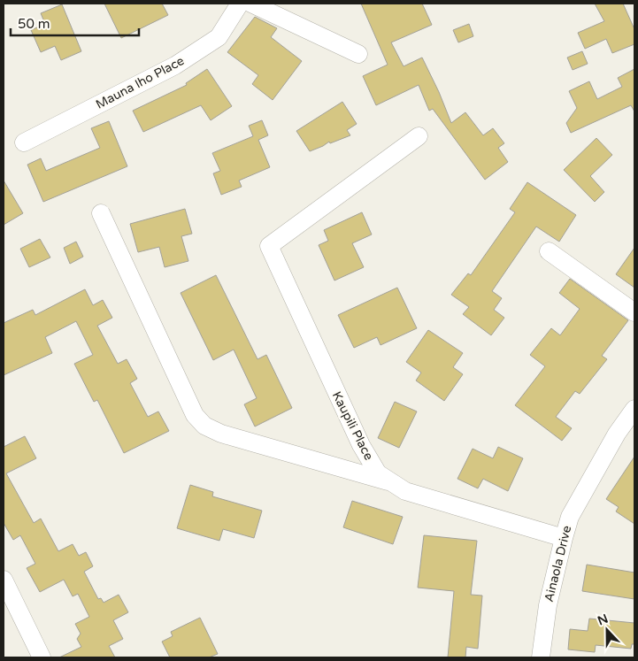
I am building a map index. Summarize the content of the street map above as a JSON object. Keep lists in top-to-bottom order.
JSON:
{
  "streets": {
    "street": ["Mauna Iho Place", "Kaupili Place", "Ainaola Drive"]
  },
  "crossings": [
    ["Kaupili Place", "Ainaola Drive"]
  ],
  "scale_bar": "50 m",
  "north": "top"
}
